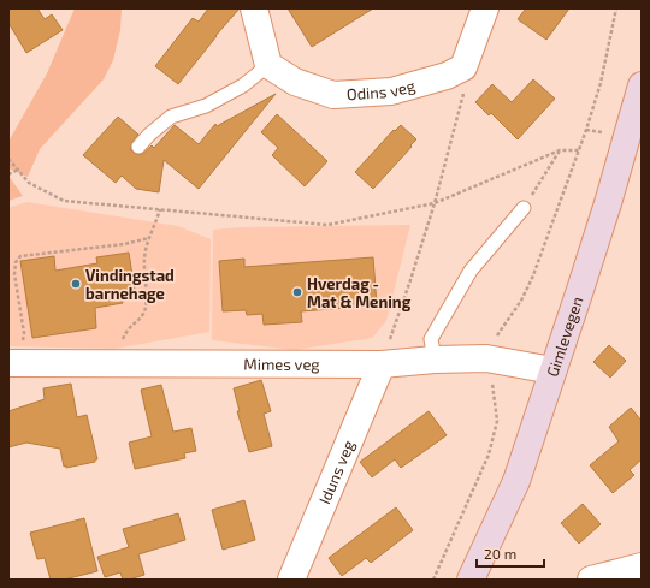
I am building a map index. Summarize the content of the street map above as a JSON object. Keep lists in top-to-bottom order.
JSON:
{
  "streets": {
    "street": [
      "Odins veg",
      "Gimlevegen",
      "Mimes veg",
      "Iduns veg"
    ]
  },
  "crossings": [
    ["Gimlevegen", "Mimes veg"],
    ["Mimes veg", "Iduns veg"]
  ],
  "places": ["Vindingstad barnehage", "Hverdag - Mat & Mening"],
  "scale_bar": "20 m"
}
